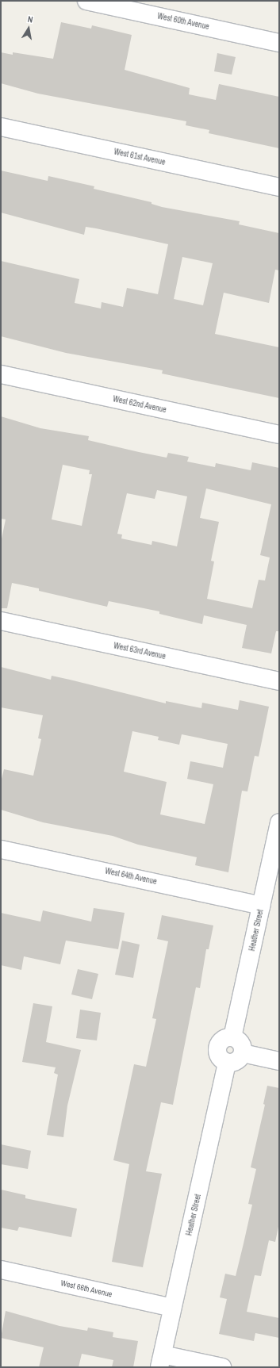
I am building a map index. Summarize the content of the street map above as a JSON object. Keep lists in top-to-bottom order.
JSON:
{
  "streets": {
    "street": [
      "West 60th Avenue",
      "West 61st Avenue",
      "West 62nd Avenue",
      "West 63rd Avenue",
      "West 64th Avenue",
      "Heather Street",
      "West 66th Avenue"
    ]
  },
  "crossings": [
    ["West 64th Avenue", "Heather Street"],
    ["Heather Street", "West 66th Avenue"]
  ],
  "north": "top"
}
